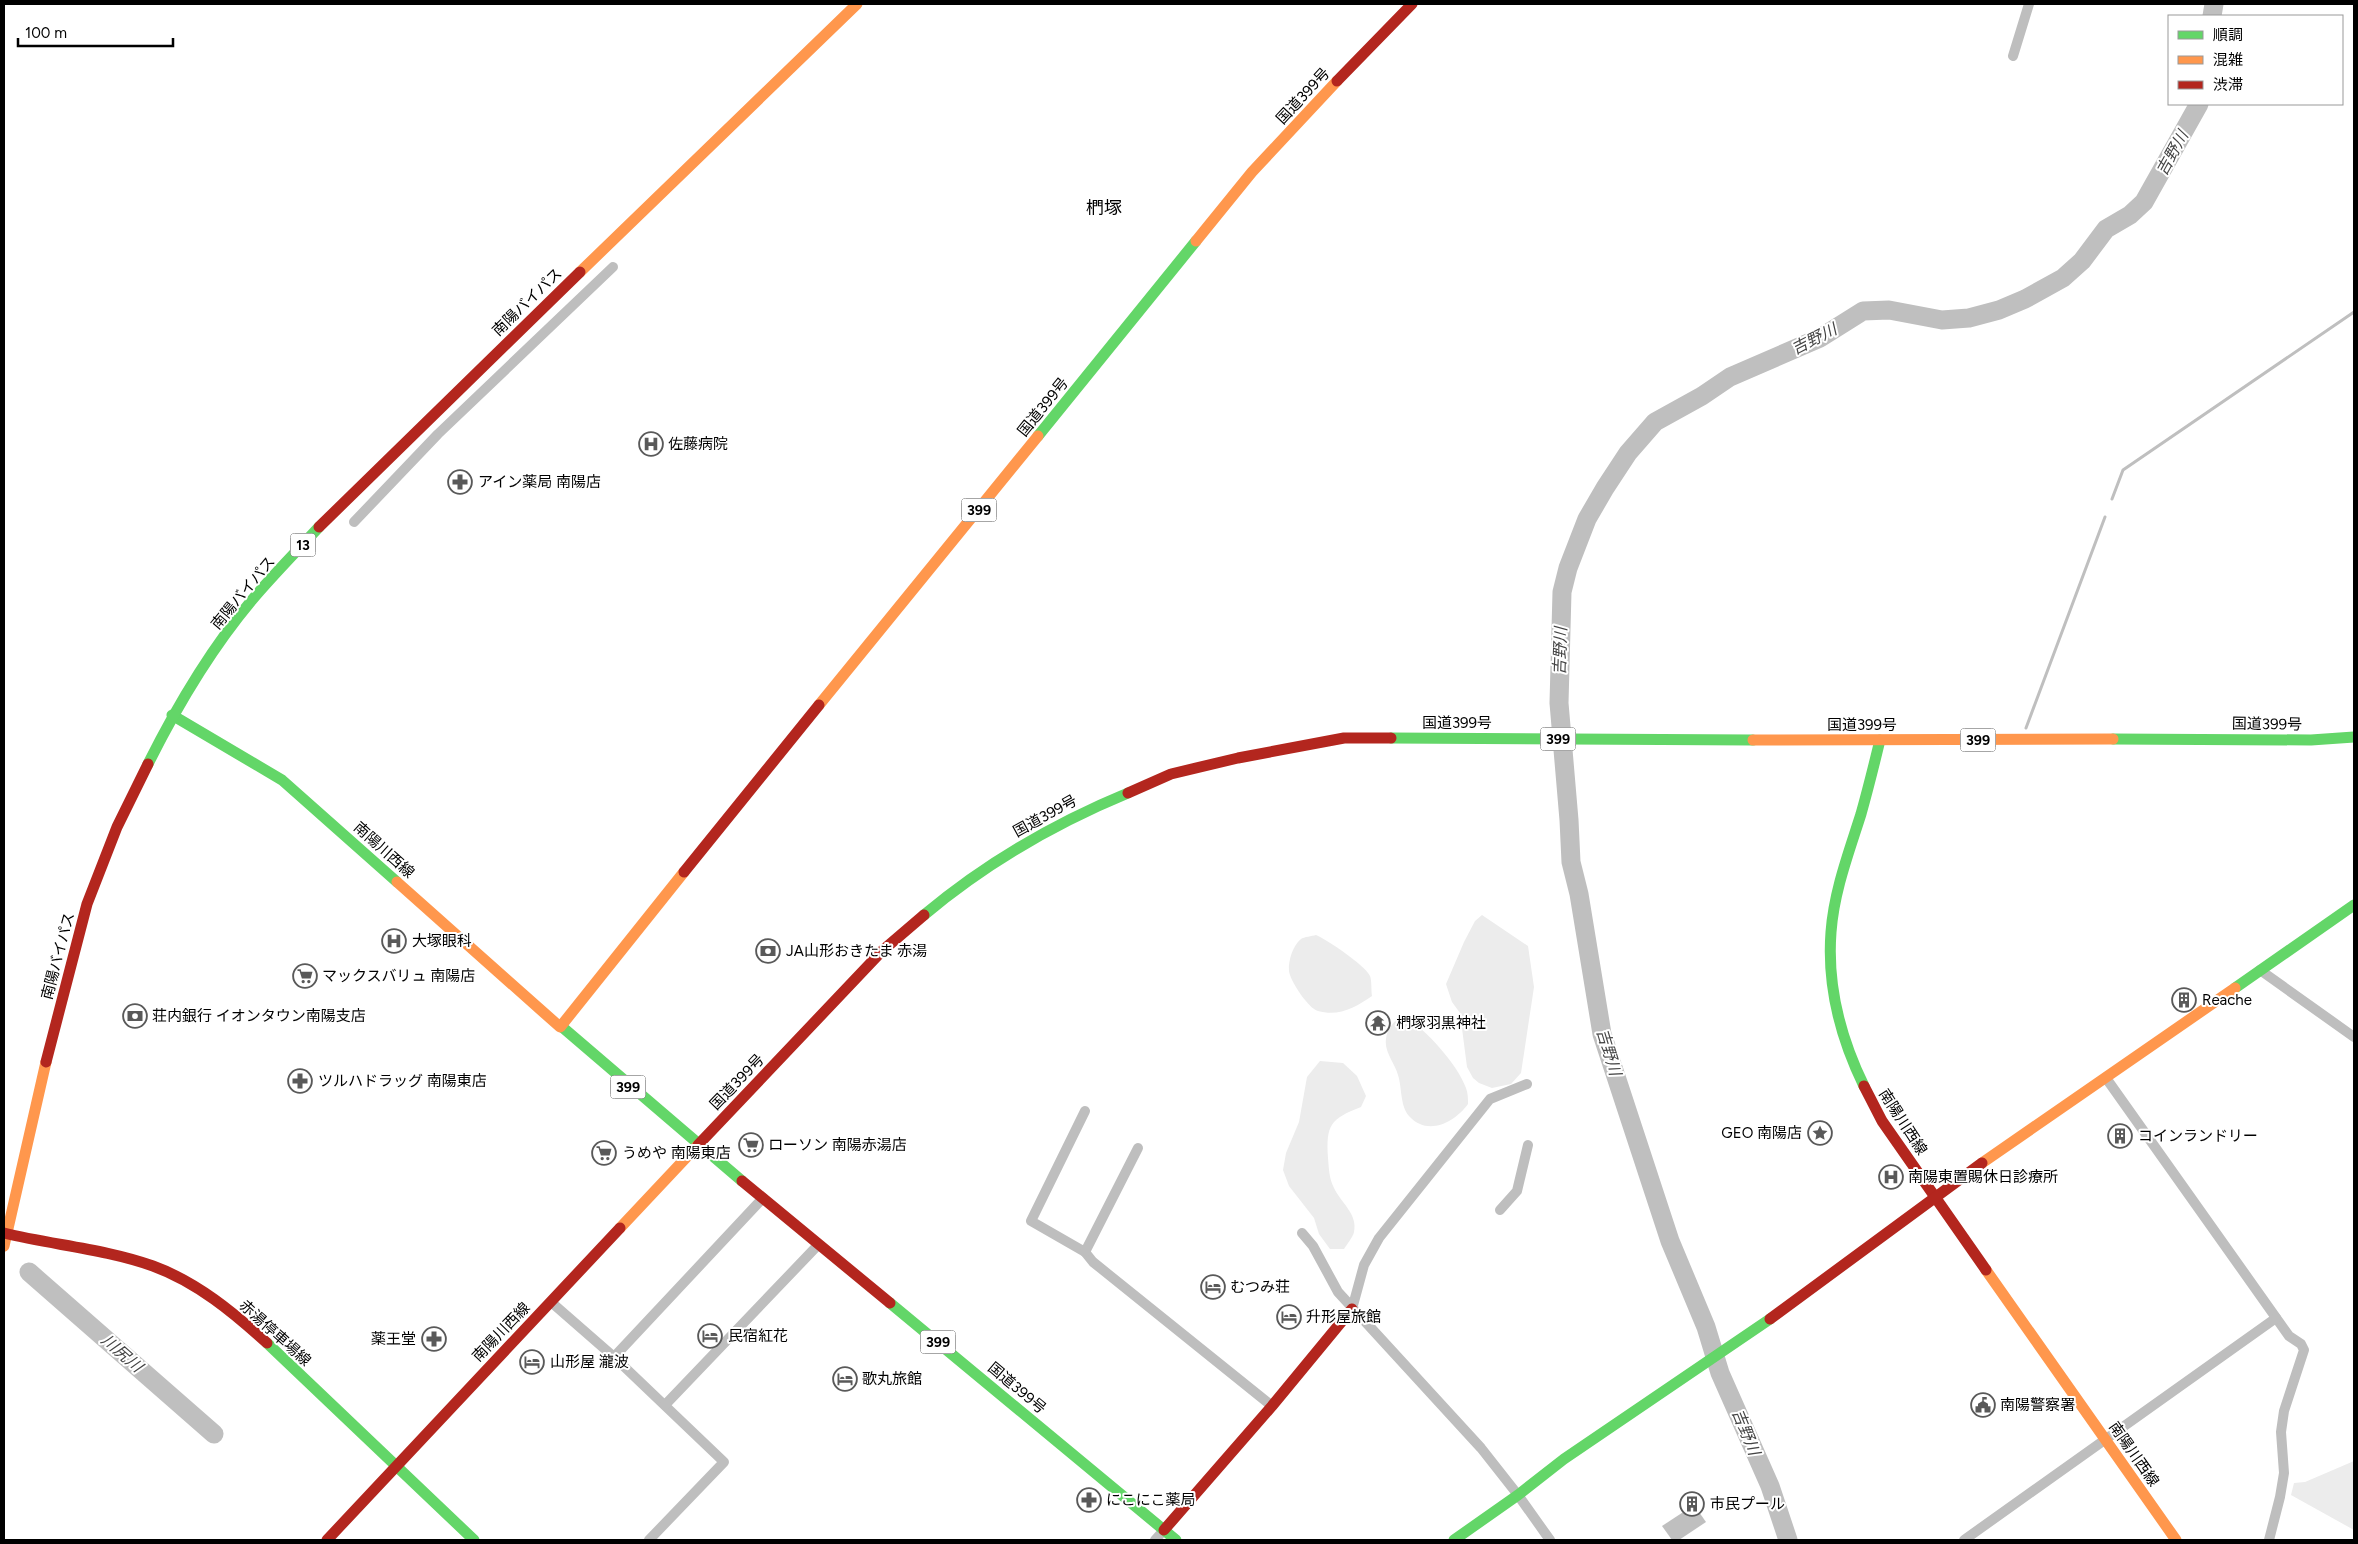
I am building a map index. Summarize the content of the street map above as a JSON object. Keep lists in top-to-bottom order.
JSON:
{
  "streets": {
    "main road": [
      "国道399号",
      "南陽バイパス",
      "399",
      "13",
      "南陽川西線",
      "赤湯停車場線"
    ]
  },
  "crossings": [
    ["国道399号", "南陽川西線"],
    ["南陽バイパス", "南陽川西線"],
    ["南陽バイパス", "赤湯停車場線"],
    ["南陽川西線", "赤湯停車場線"]
  ],
  "districts": ["椚塚"],
  "water": ["吉野川", "川尻川"],
  "places": {
    "hospital": ["佐藤病院", "大塚眼科", "南陽東置賜休日診療所"],
    "pharmacy": [
      "アイン薬局 南陽店",
      "ツルハドラッグ 南陽東店",
      "薬王堂",
      "にこにこ薬局"
    ],
    "bank": ["JA山形おきたま 赤湯", "荘内銀行 イオンタウン南陽支店"],
    "supermarket": ["マックスバリュ 南陽店", "ローソン 南陽赤湯店", "うめや 南陽東店"],
    "building": ["Reache", "コインランドリー", "市民プール"],
    "temple": ["椚塚羽黒神社"],
    "place": ["GEO 南陽店"],
    "hotel": [
      "むつみ荘",
      "升形屋旅館",
      "民宿紅花",
      "山形屋 瀧波",
      "歌丸旅館"
    ],
    "public building": ["南陽警察署"]
  },
  "legend": ["順調", "混雑", "渋滞"],
  "scale_bar": "100 m"
}
